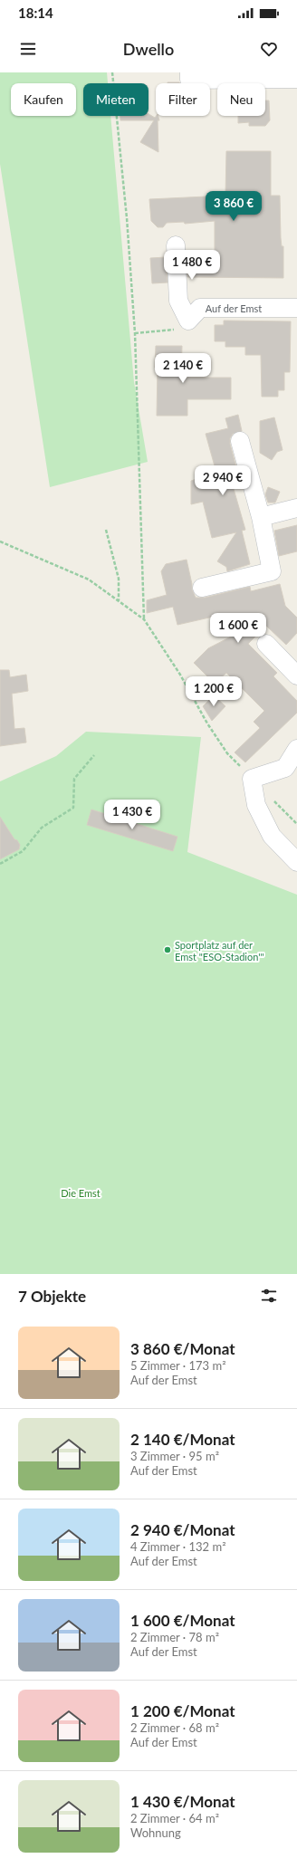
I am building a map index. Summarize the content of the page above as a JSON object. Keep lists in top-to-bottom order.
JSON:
{
  "streets": {
    "street": ["Auf der Emst"]
  },
  "parks": ["Die Emst"],
  "places": ["Sportplatz auf der Emst \"ESO-Stadion'\""],
  "page": {
    "status": "18:14",
    "header": "Dwello",
    "chip": [
      "Kaufen",
      "Mieten",
      "Filter",
      "Neu"
    ],
    "price": [
      "3 860 €",
      "1 480 €",
      "2 140 €",
      "2 940 €",
      "1 600 €",
      "1 200 €",
      "1 430 €"
    ],
    "heading": "7 Objekte",
    "list": [
      {
        "name": "3 860 €/Monat",
        "note": "5 Zimmer · 173 m² · Auf der Emst"
      },
      {
        "name": "2 140 €/Monat",
        "note": "3 Zimmer · 95 m² · Auf der Emst"
      },
      {
        "name": "2 940 €/Monat",
        "note": "4 Zimmer · 132 m² · Auf der Emst"
      },
      {
        "name": "1 600 €/Monat",
        "note": "2 Zimmer · 78 m² · Auf der Emst"
      },
      {
        "name": "1 200 €/Monat",
        "note": "2 Zimmer · 68 m² · Auf der Emst"
      },
      {
        "name": "1 430 €/Monat",
        "note": "2 Zimmer · 64 m² · Wohnung"
      }
    ]
  }
}
